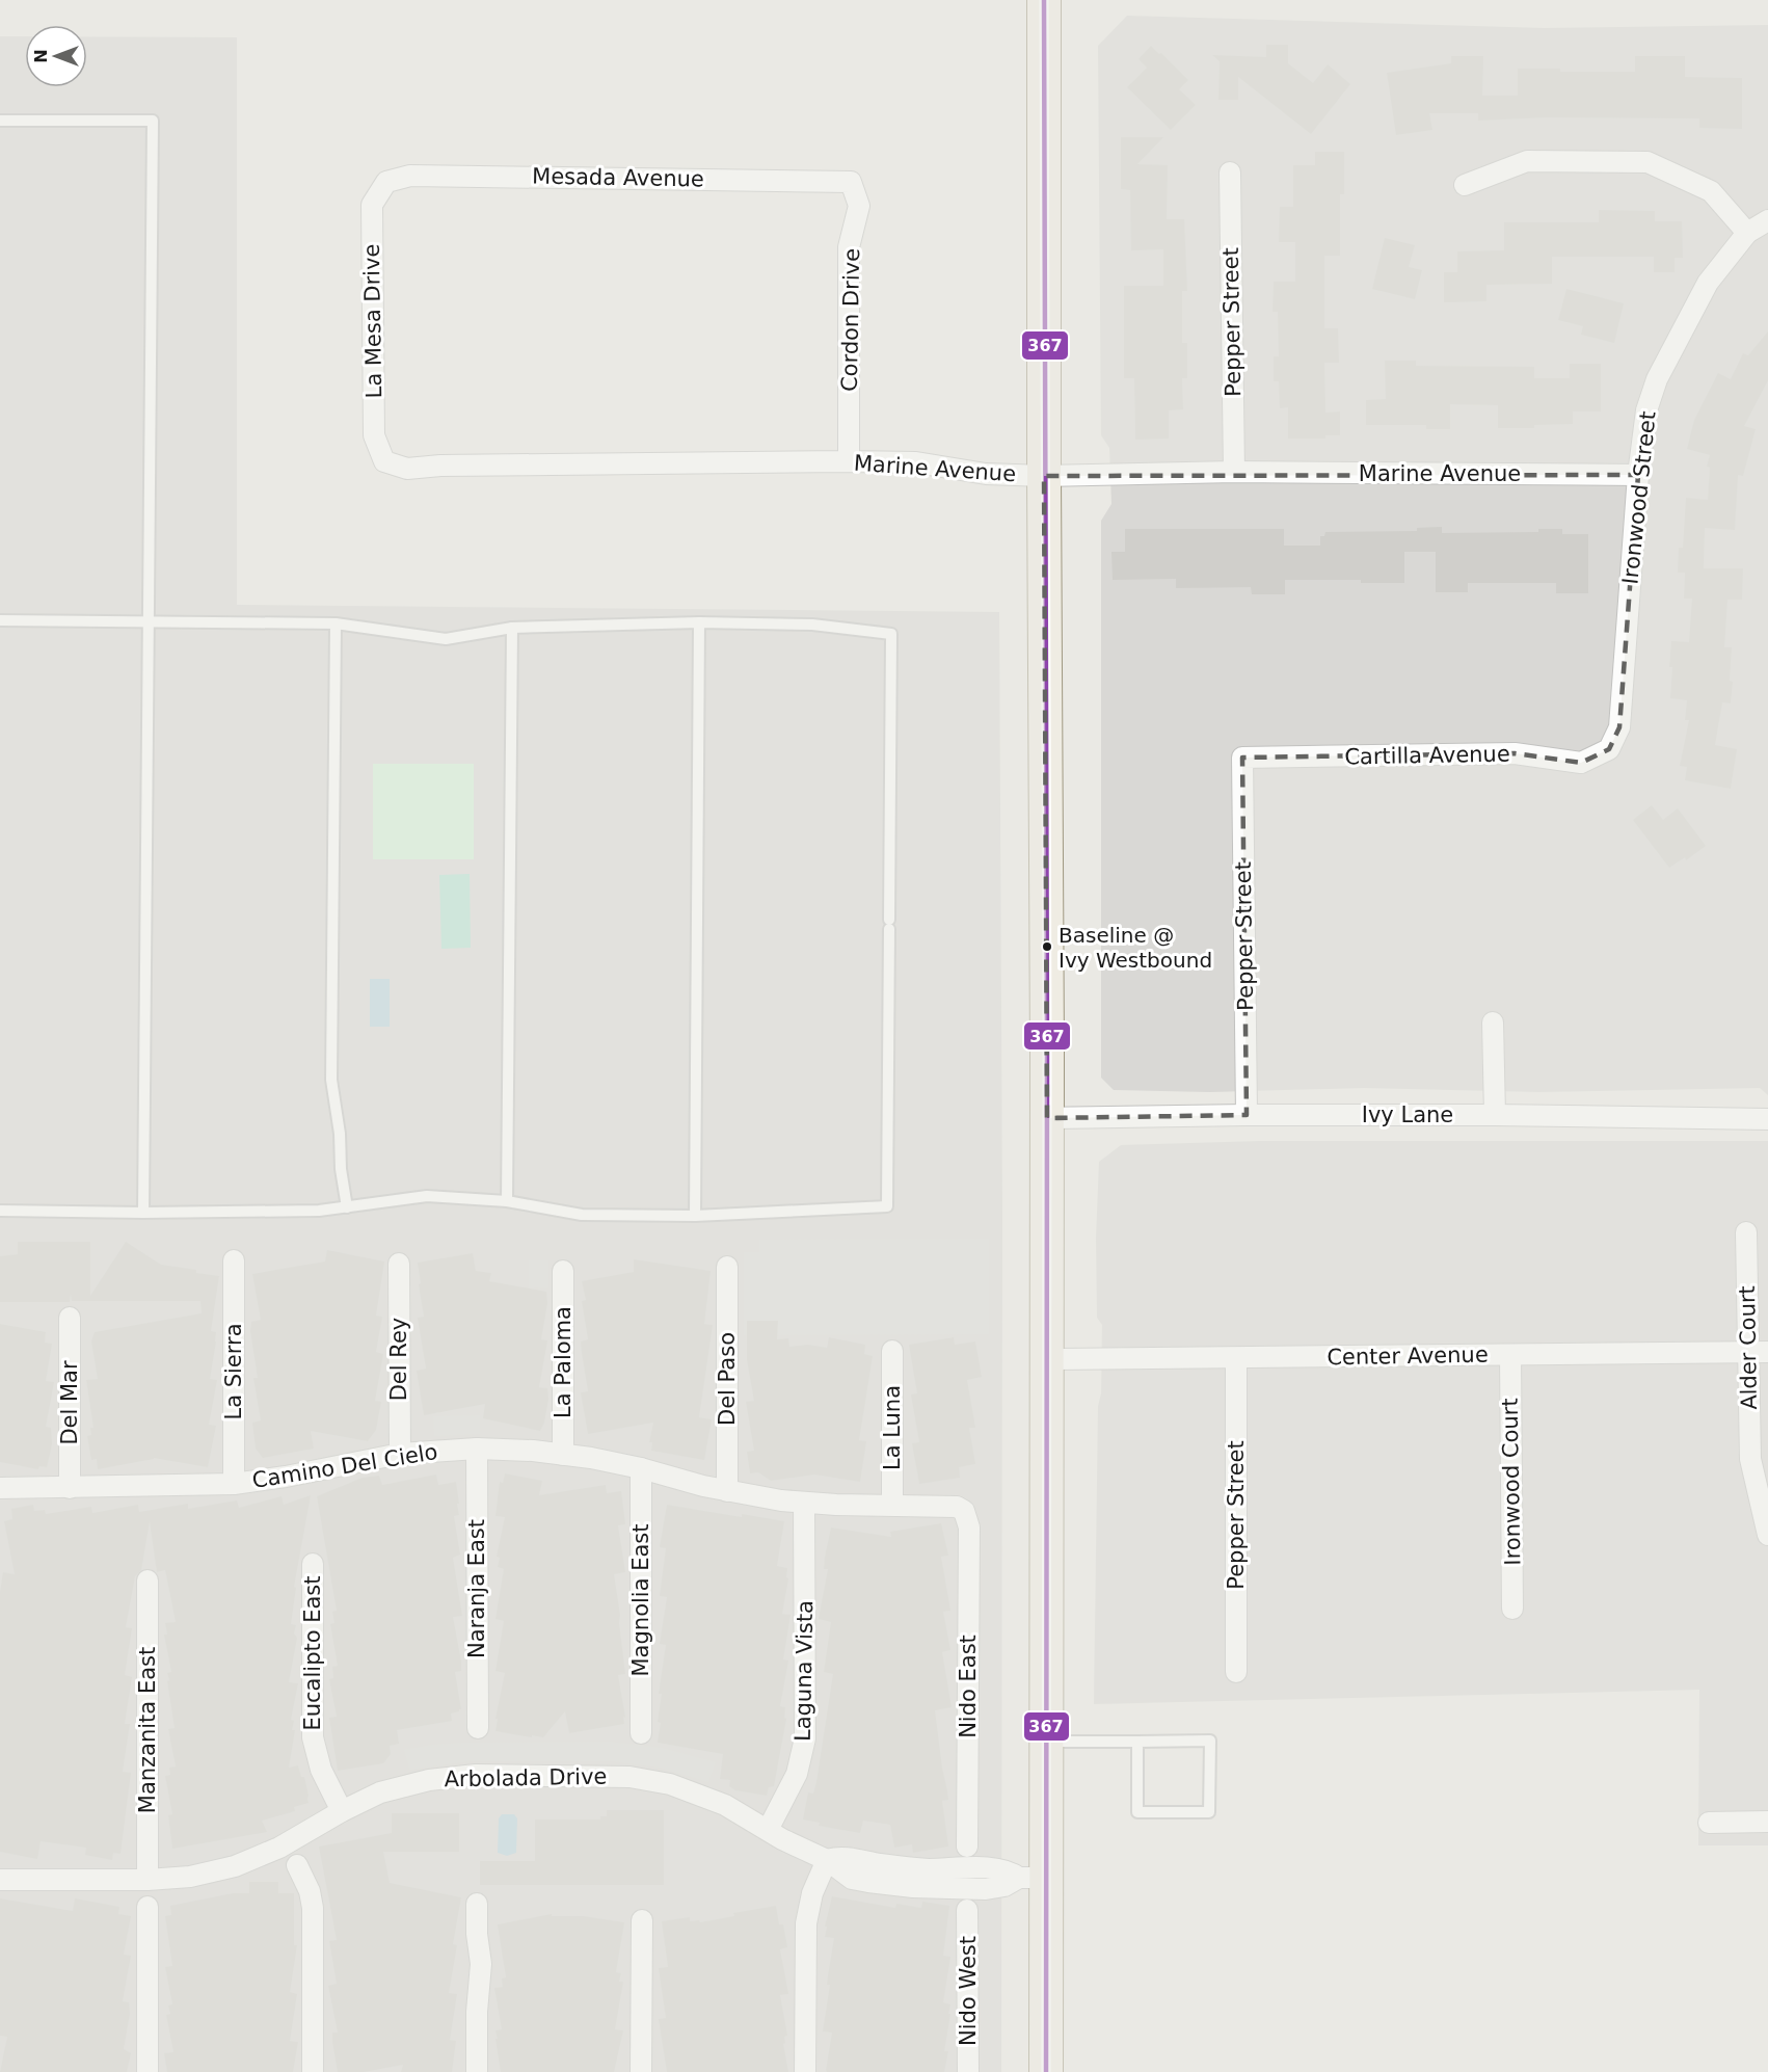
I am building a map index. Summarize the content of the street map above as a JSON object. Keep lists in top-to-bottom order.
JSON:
{
  "streets": {
    "street": [
      "Mesada Avenue",
      "Cordon Drive",
      "La Mesa Drive",
      "Pepper Street",
      "Marine Avenue",
      "Ironwood Street",
      "Cartilla Avenue",
      "Ivy Lane",
      "Alder Court",
      "Center Avenue",
      "Del Rey",
      "La Paloma",
      "La Sierra",
      "Del Paso",
      "Del Mar",
      "La Luna",
      "Camino Del Cielo",
      "Ironwood Court",
      "Naranja East",
      "Magnolia East",
      "Eucalipto East",
      "Laguna Vista",
      "Nido East",
      "Manzanita East",
      "Arbolada Drive",
      "Nido West"
    ]
  },
  "crossings": [
    ["Mesada Avenue", "Cordon Drive"],
    ["Mesada Avenue", "La Mesa Drive"],
    ["Cordon Drive", "Marine Avenue"],
    ["La Mesa Drive", "Marine Avenue"],
    ["Pepper Street", "Marine Avenue"],
    ["Pepper Street", "Cartilla Avenue"],
    ["Pepper Street", "Ivy Lane"],
    ["Pepper Street", "Center Avenue"],
    ["Marine Avenue", "Ironwood Street"],
    ["Ironwood Street", "Cartilla Avenue"],
    ["Alder Court", "Center Avenue"],
    ["Center Avenue", "Ironwood Court"],
    ["Del Rey", "Camino Del Cielo"],
    ["La Paloma", "Camino Del Cielo"],
    ["La Sierra", "Camino Del Cielo"],
    ["Del Paso", "Camino Del Cielo"],
    ["Del Mar", "Camino Del Cielo"],
    ["La Luna", "Camino Del Cielo"],
    ["Camino Del Cielo", "Naranja East"],
    ["Camino Del Cielo", "Magnolia East"],
    ["Camino Del Cielo", "Laguna Vista"],
    ["Camino Del Cielo", "Nido East"],
    ["Eucalipto East", "Arbolada Drive"],
    ["Laguna Vista", "Arbolada Drive"],
    ["Manzanita East", "Arbolada Drive"]
  ],
  "places": ["Baseline @ Ivy Westbound"],
  "lines": ["transit line 367"],
  "north": "left"
}
